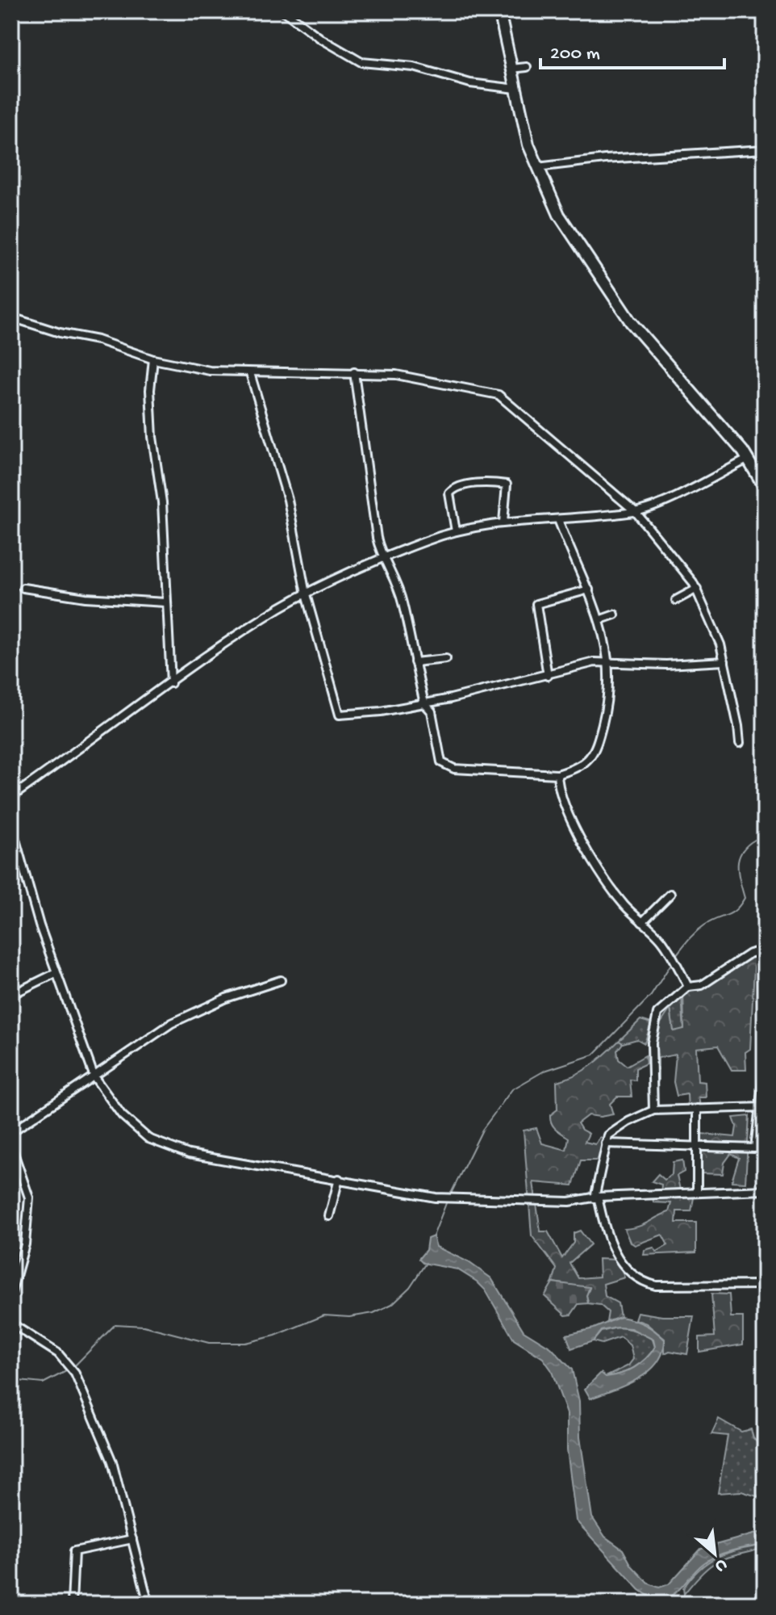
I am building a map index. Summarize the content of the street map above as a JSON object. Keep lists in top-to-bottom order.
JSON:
{
  "scale_bar": "200 m",
  "north": "bottom right"
}
